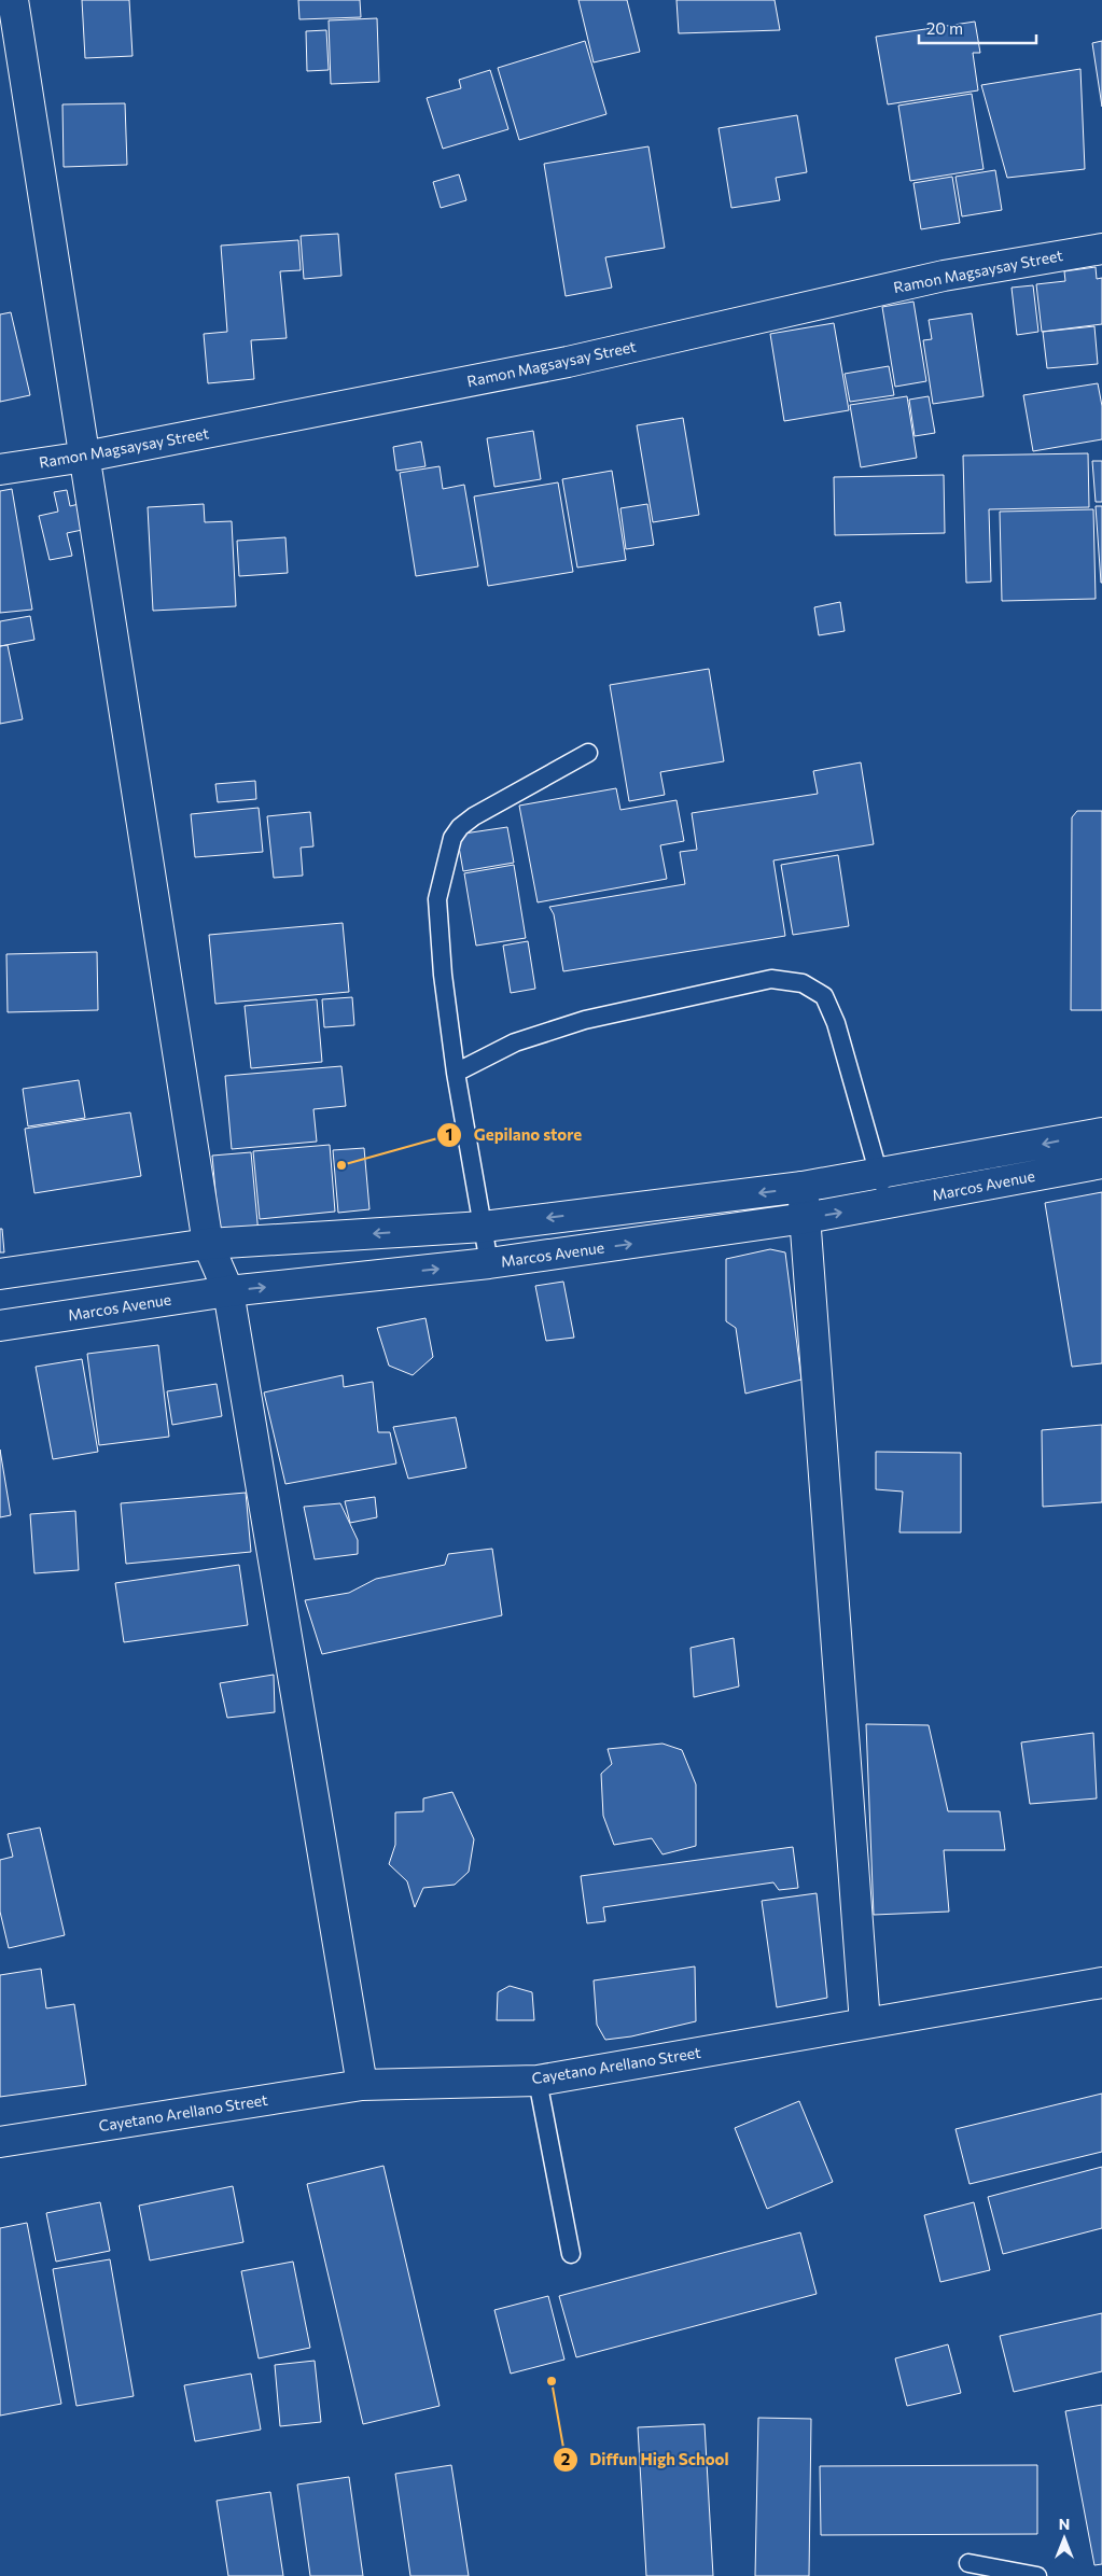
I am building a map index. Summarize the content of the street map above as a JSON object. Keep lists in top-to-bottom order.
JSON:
{
  "streets": {
    "street": ["Ramon Magsaysay Street", "Marcos Avenue", "Cayetano Arellano Street"]
  },
  "places": ["Gepilano store", "Diffun High School"],
  "scale_bar": "20 m",
  "north": "top"
}
